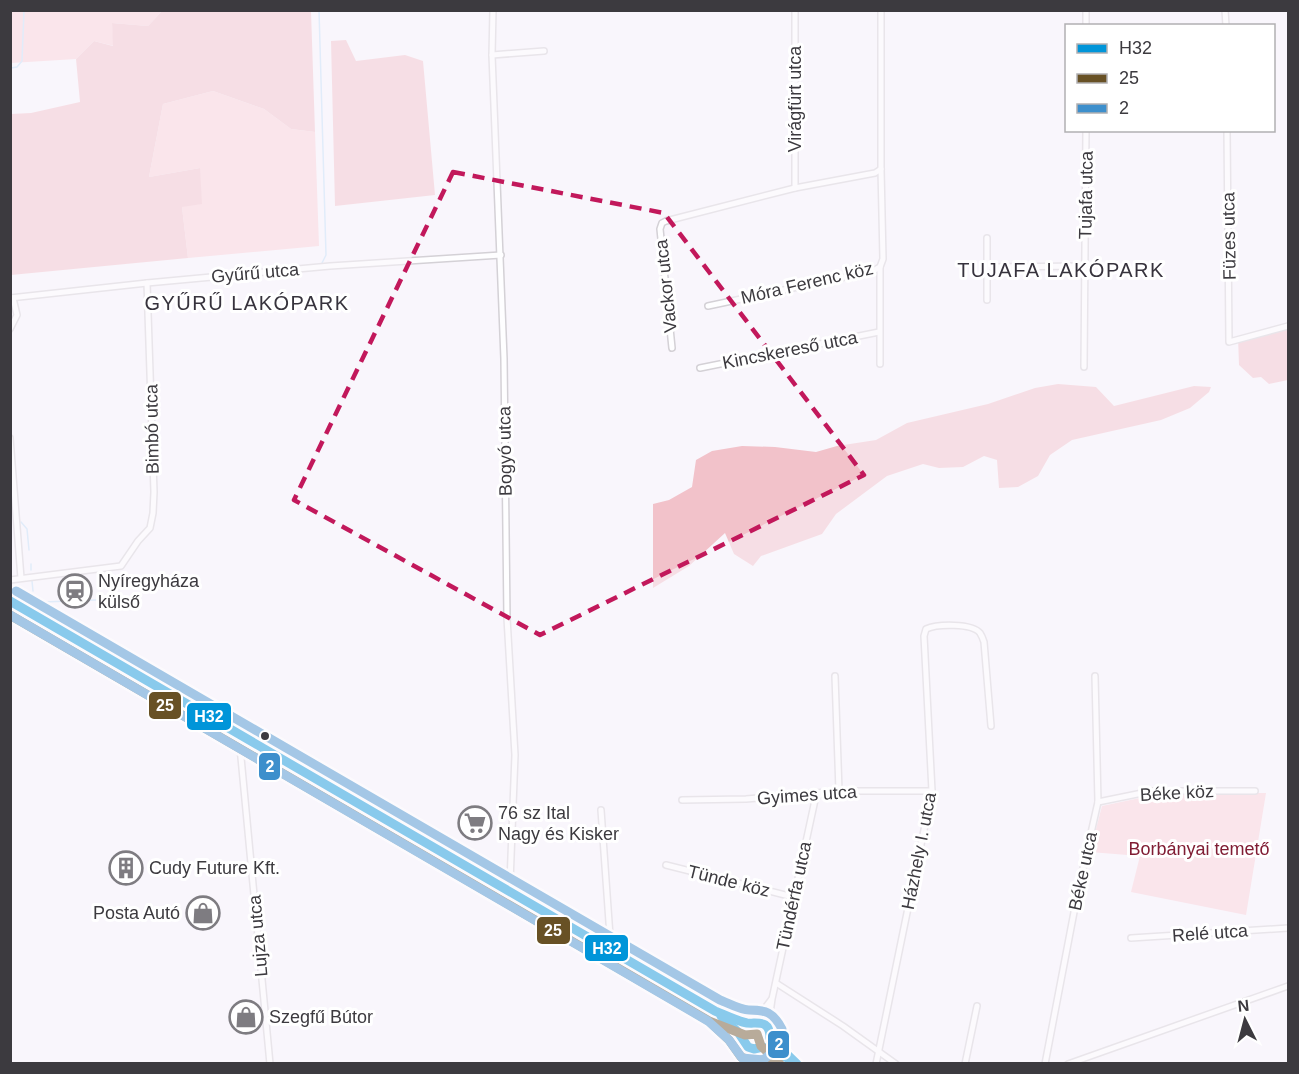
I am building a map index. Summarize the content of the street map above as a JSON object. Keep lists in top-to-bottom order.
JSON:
{
  "streets": {
    "street": [
      "Virágfürt utca",
      "Tujafa utca",
      "Füzes utca",
      "Gyűrű utca",
      "Móra Ferenc köz",
      "Vackor utca",
      "Kincskereső utca",
      "Bimbó utca",
      "Bogyó utca",
      "Béke köz",
      "Gyimes utca",
      "Házhely I. utca",
      "Béke utca",
      "Tünde köz",
      "Tündérfa utca",
      "Relé utca",
      "Lujza utca"
    ]
  },
  "crossings": [
    ["Virágfürt utca", "Vackor utca"],
    ["Gyűrű utca", "Bimbó utca"],
    ["Gyűrű utca", "Bogyó utca"],
    ["Béke köz", "Béke utca"],
    ["Gyimes utca", "Házhely I. utca"],
    ["Gyimes utca", "Tündérfa utca"],
    ["Tünde köz", "Tündérfa utca"]
  ],
  "districts": ["TUJAFA LAKÓPARK", "GYŰRŰ LAKÓPARK"],
  "parks": ["Borbányai temető"],
  "places": {
    "station": ["Nyíregyháza külső"],
    "supermarket": ["76 sz Ital Nagy és Kisker"],
    "building": ["Cudy Future Kft."],
    "shop": ["Posta Autó", "Szegfű Bútor"]
  },
  "lines": ["transit line 2", "transit line H32", "transit line 25"],
  "legend": ["H32", "25", "2"],
  "north": "top"
}
